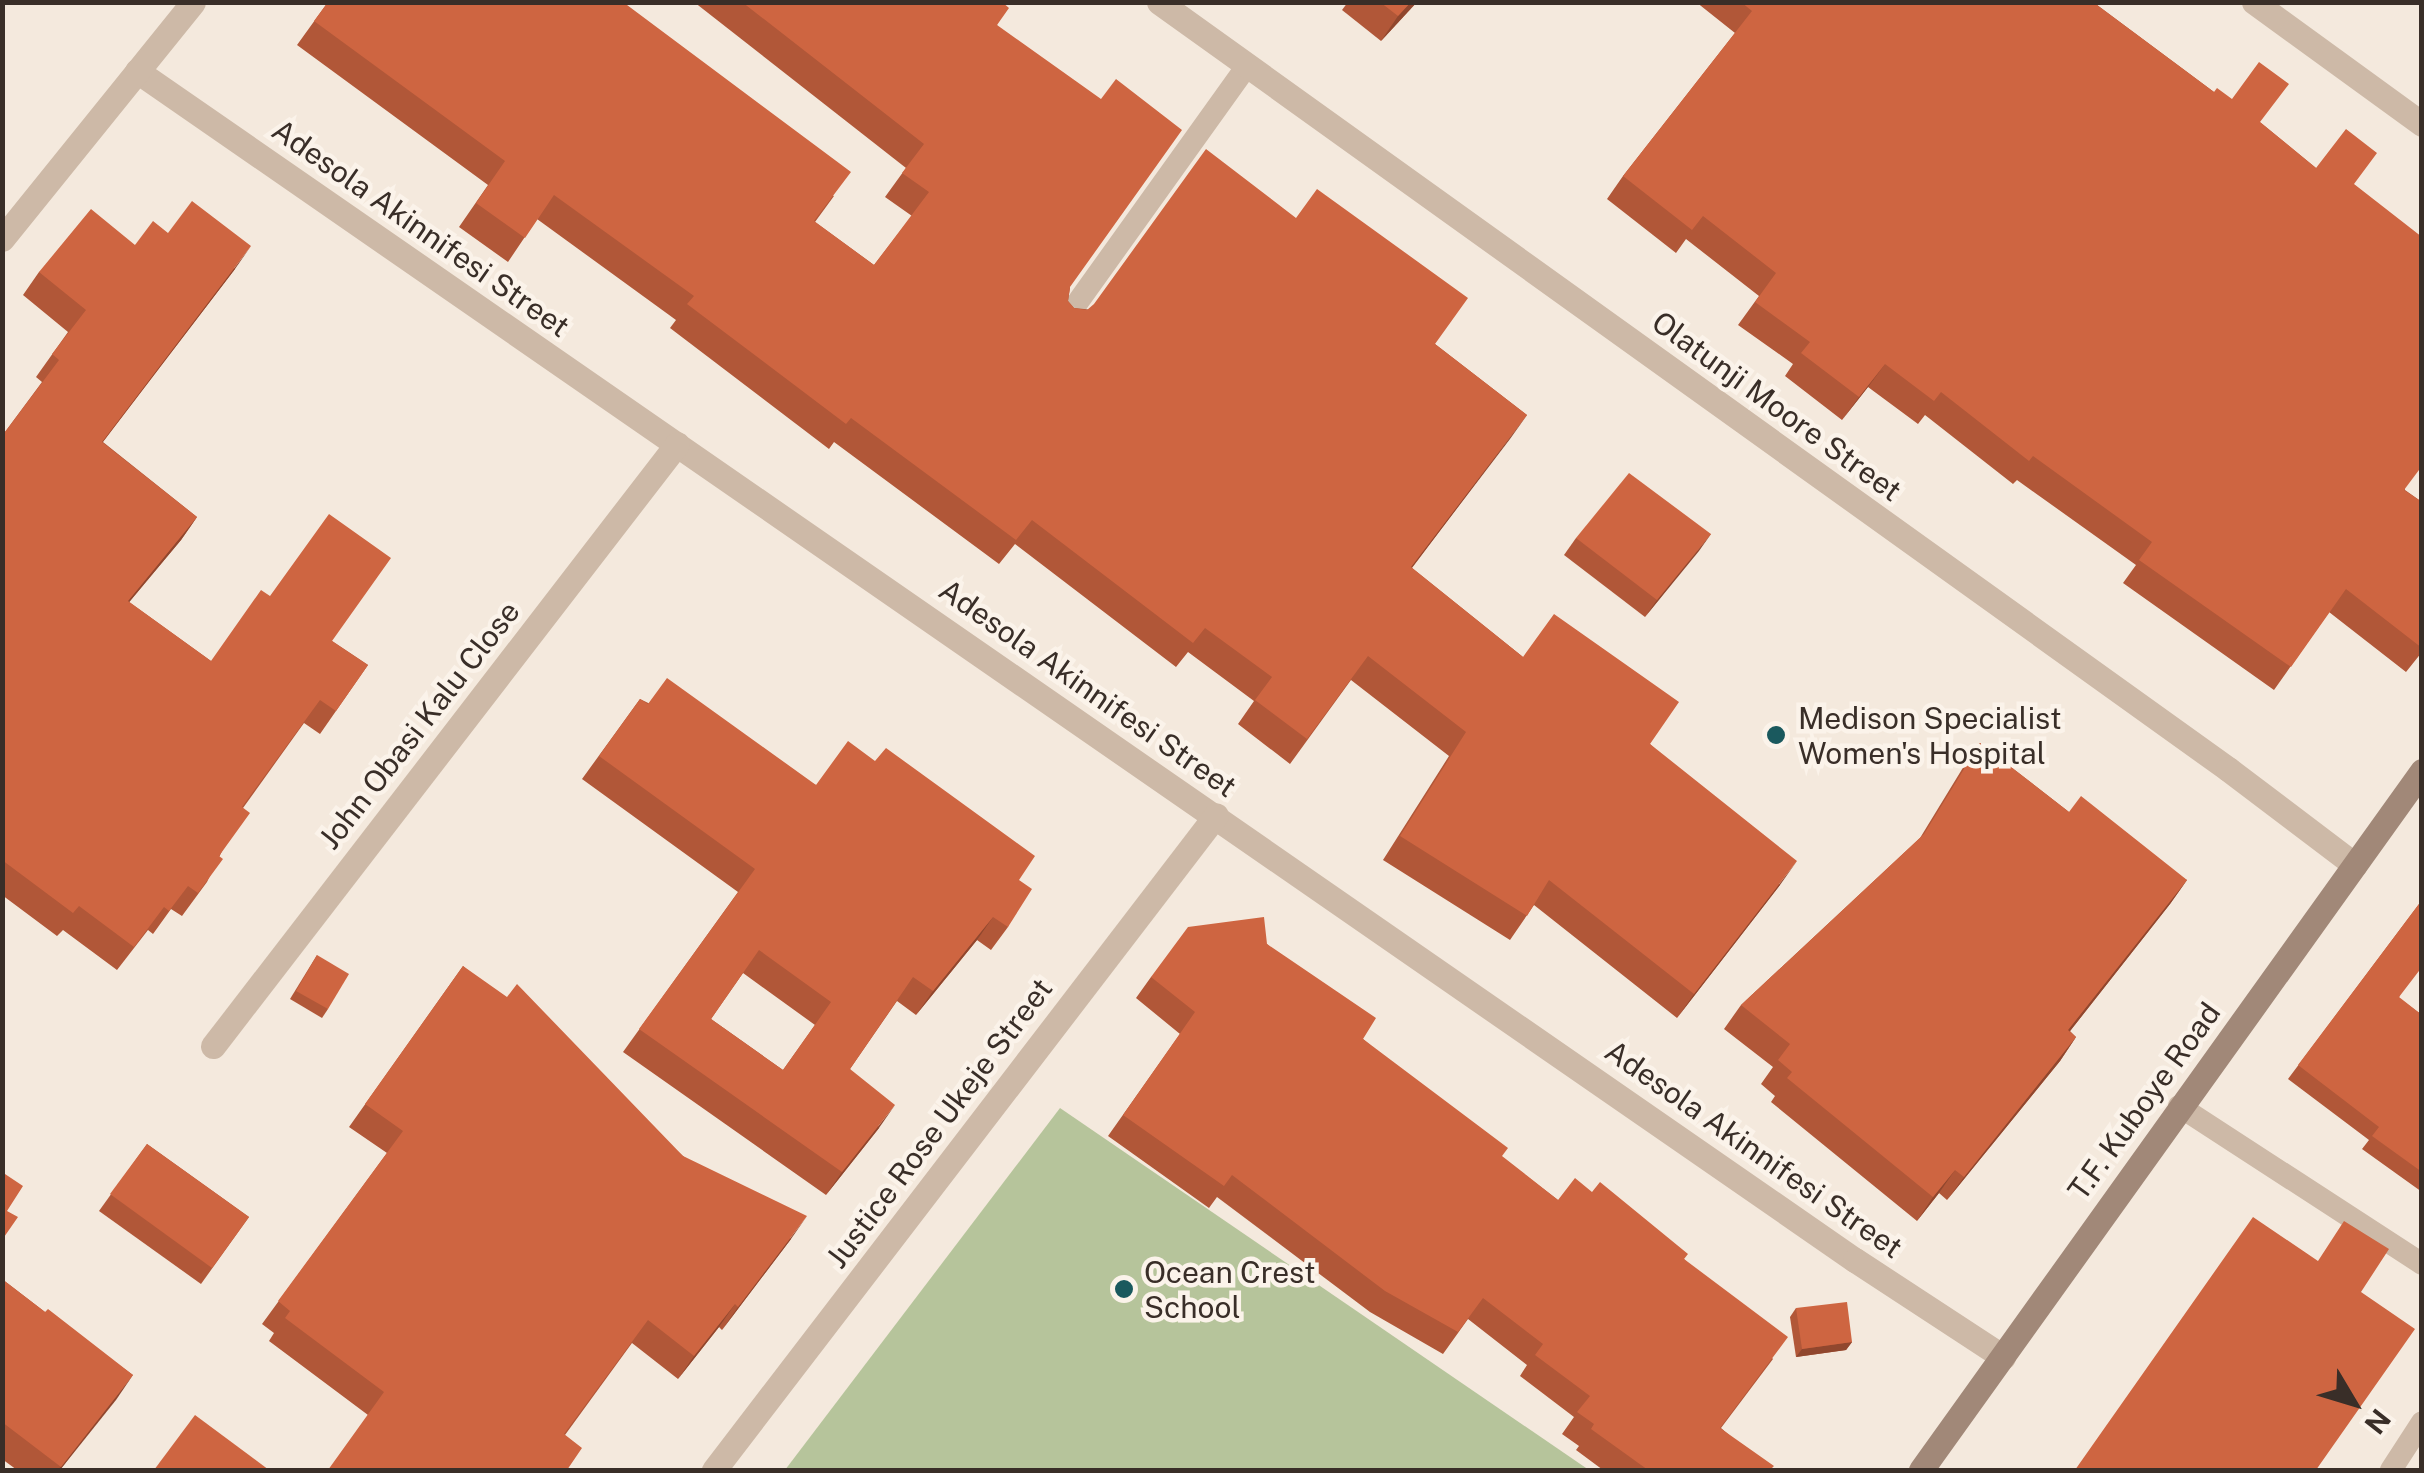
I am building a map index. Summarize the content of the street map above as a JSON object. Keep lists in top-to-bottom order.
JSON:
{
  "streets": {
    "street": [
      "Adesola Akinnifesi Street",
      "Olatunji Moore Street",
      "John Obasi Kalu Close",
      "T.F. Kuboye Road",
      "Justice Rose Ukeje Street"
    ]
  },
  "crossings": [
    ["Adesola Akinnifesi Street", "John Obasi Kalu Close"],
    ["Adesola Akinnifesi Street", "T.F. Kuboye Road"],
    ["Adesola Akinnifesi Street", "Justice Rose Ukeje Street"],
    ["Olatunji Moore Street", "T.F. Kuboye Road"]
  ],
  "places": ["Medison Specialist Women's Hospital", "Ocean Crest School"],
  "north": "bottom right"
}
